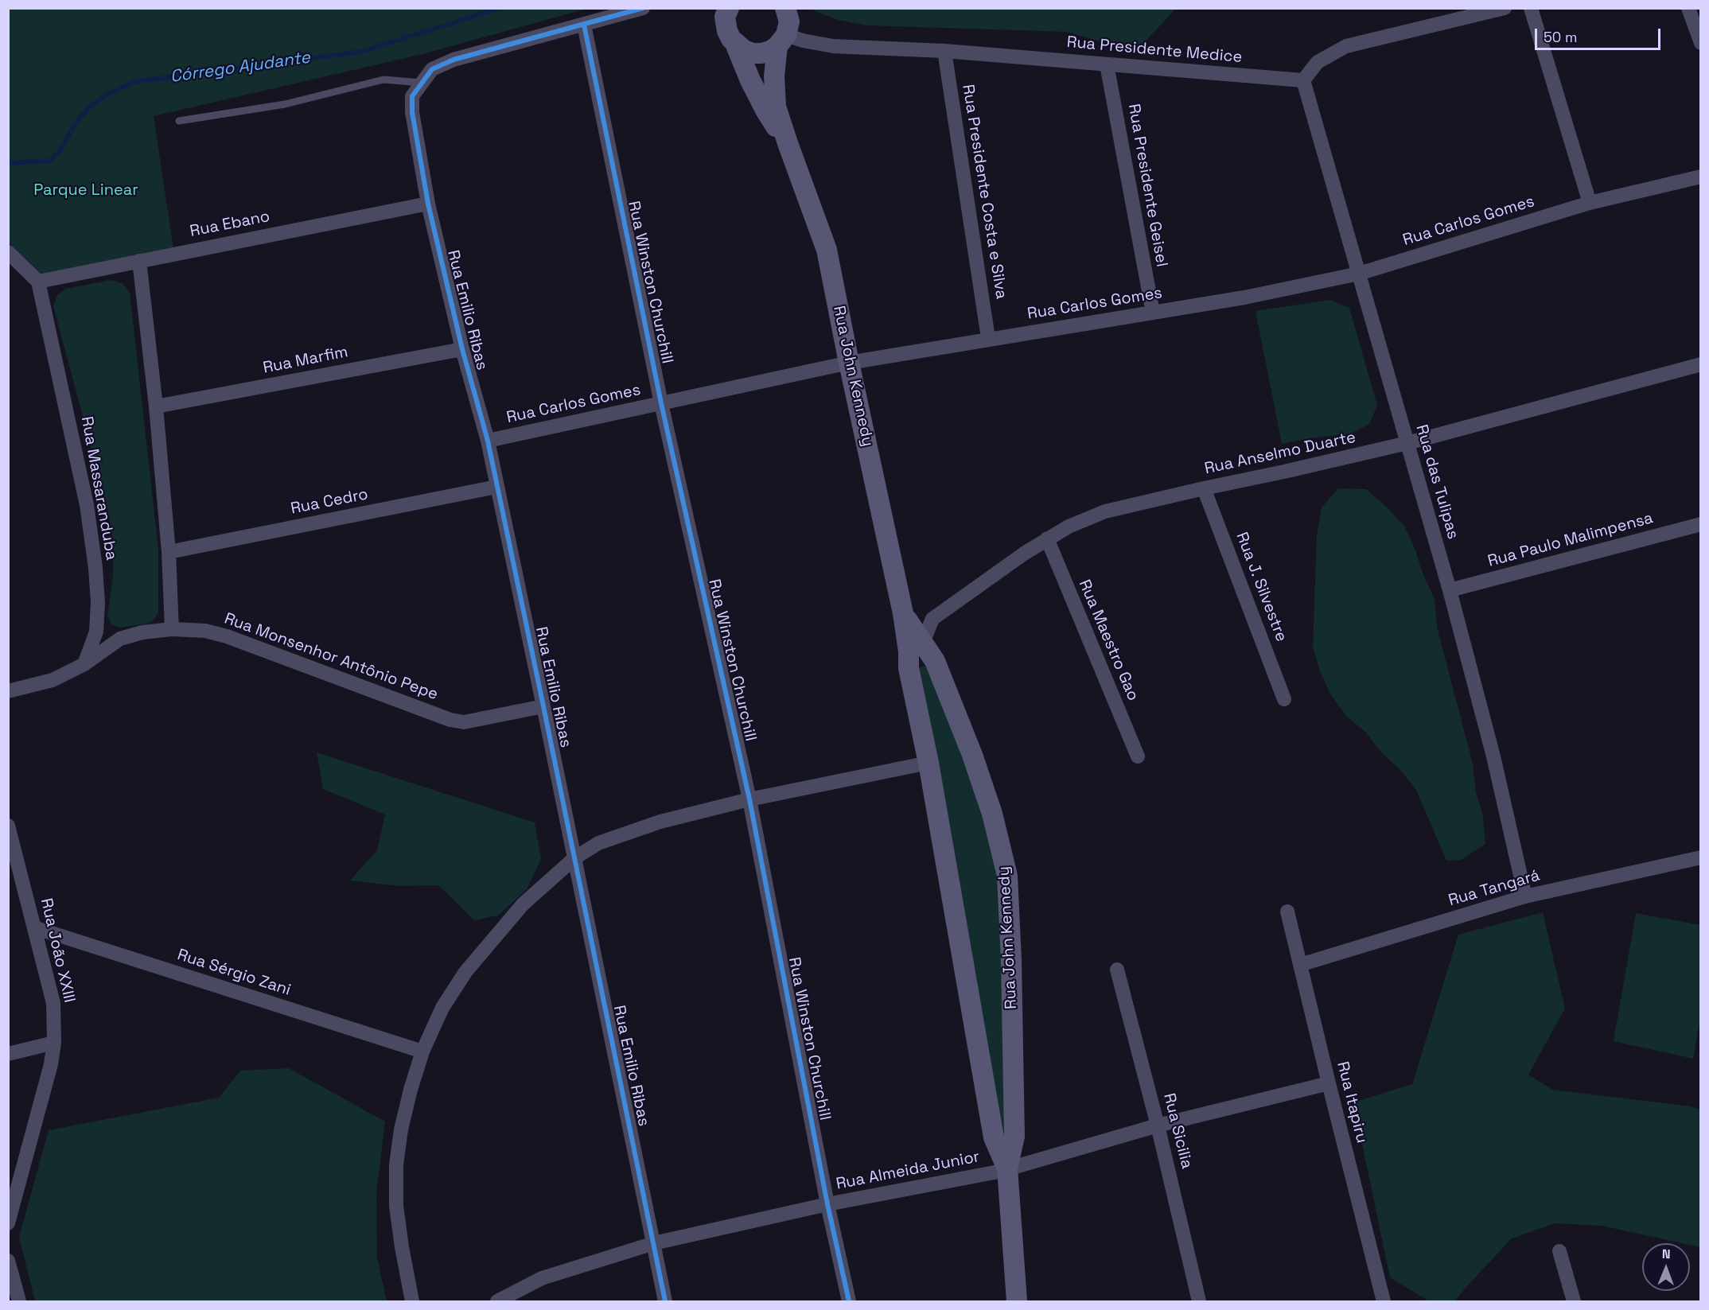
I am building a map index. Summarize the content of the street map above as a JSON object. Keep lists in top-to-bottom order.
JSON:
{
  "streets": {
    "street": [
      "Rua Presidente Medice",
      "Rua Presidente Geisel",
      "Rua Presidente Costa e Silva",
      "Rua Carlos Gomes",
      "Rua Ebano",
      "Rua Winston Churchill",
      "Rua Emilio Ribas",
      "Rua Marfim",
      "Rua John Kennedy",
      "Rua Anselmo Duarte",
      "Rua das Tulipas",
      "Rua Massaranduba",
      "Rua Cedro",
      "Rua Paulo Malimpensa",
      "Rua J. Silvestre",
      "Rua Maestro Gao",
      "Rua Monsenhor Antônio Pepe",
      "Rua Tangará",
      "Rua João XXIII",
      "Rua Sérgio Zani",
      "Rua Itapiru",
      "Rua Sicilia",
      "Rua Almeida Junior"
    ]
  },
  "crossings": [
    ["Rua Presidente Medice", "Rua Presidente Geisel"],
    ["Rua Presidente Medice", "Rua Presidente Costa e Silva"],
    ["Rua Presidente Medice", "Rua John Kennedy"],
    ["Rua Presidente Medice", "Rua das Tulipas"],
    ["Rua Presidente Geisel", "Rua Carlos Gomes"],
    ["Rua Presidente Costa e Silva", "Rua Carlos Gomes"],
    ["Rua Carlos Gomes", "Rua Winston Churchill"],
    ["Rua Carlos Gomes", "Rua Emilio Ribas"],
    ["Rua Carlos Gomes", "Rua John Kennedy"],
    ["Rua Carlos Gomes", "Rua das Tulipas"],
    ["Rua Ebano", "Rua Emilio Ribas"],
    ["Rua Ebano", "Rua Massaranduba"],
    ["Rua Winston Churchill", "Rua Almeida Junior"],
    ["Rua Emilio Ribas", "Rua Marfim"],
    ["Rua Emilio Ribas", "Rua Cedro"],
    ["Rua Emilio Ribas", "Rua Monsenhor Antônio Pepe"],
    ["Rua Emilio Ribas", "Rua Almeida Junior"],
    ["Rua John Kennedy", "Rua Anselmo Duarte"],
    ["Rua John Kennedy", "Rua Almeida Junior"],
    ["Rua Anselmo Duarte", "Rua das Tulipas"],
    ["Rua Anselmo Duarte", "Rua J. Silvestre"],
    ["Rua Anselmo Duarte", "Rua Maestro Gao"],
    ["Rua das Tulipas", "Rua Paulo Malimpensa"],
    ["Rua das Tulipas", "Rua Tangará"],
    ["Rua Massaranduba", "Rua Monsenhor Antônio Pepe"],
    ["Rua Tangará", "Rua Itapiru"],
    ["Rua João XXIII", "Rua Sérgio Zani"],
    ["Rua Itapiru", "Rua Almeida Junior"],
    ["Rua Sicilia", "Rua Almeida Junior"]
  ],
  "water": ["Córrego Ajudante"],
  "parks": ["Parque Linear"],
  "scale_bar": "50 m",
  "north": "top"
}
